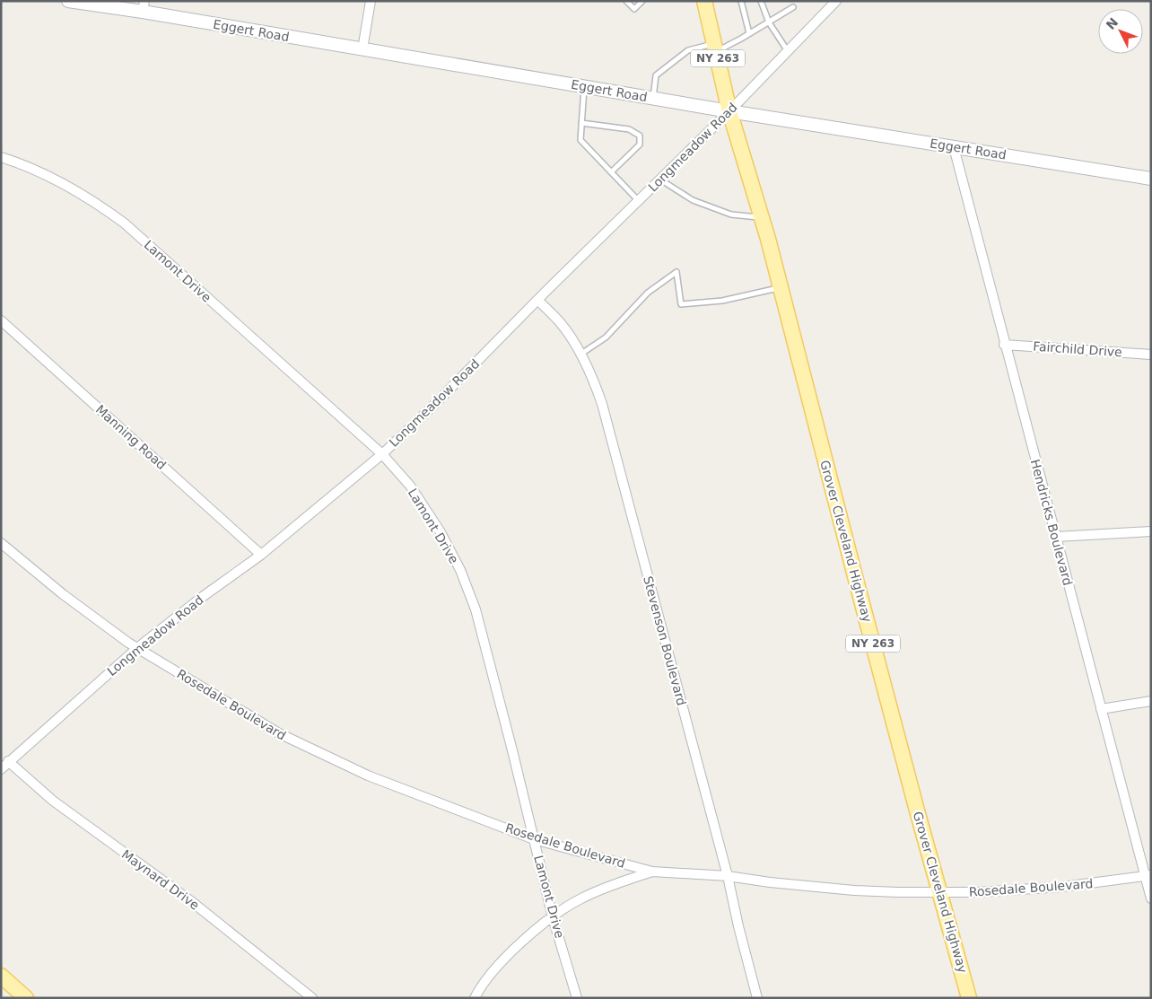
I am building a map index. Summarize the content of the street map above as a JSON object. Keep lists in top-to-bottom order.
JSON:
{
  "streets": {
    "main road": ["NY 263", "Grover Cleveland Highway"],
    "street": [
      "Eggert Road",
      "Longmeadow Road",
      "Lamont Drive",
      "Fairchild Drive",
      "Manning Road",
      "Hendricks Boulevard",
      "Stevenson Boulevard",
      "Rosedale Boulevard",
      "Maynard Drive"
    ]
  },
  "crossings": [
    ["Eggert Road", "NY 263"],
    ["Eggert Road", "Longmeadow Road"],
    ["Eggert Road", "Hendricks Boulevard"],
    ["Eggert Road", "Grover Cleveland Highway"],
    ["NY 263", "Longmeadow Road"],
    ["NY 263", "Grover Cleveland Highway"],
    ["Longmeadow Road", "Lamont Drive"],
    ["Longmeadow Road", "Manning Road"],
    ["Longmeadow Road", "Grover Cleveland Highway"],
    ["Longmeadow Road", "Stevenson Boulevard"],
    ["Longmeadow Road", "Rosedale Boulevard"],
    ["Longmeadow Road", "Maynard Drive"],
    ["Lamont Drive", "Rosedale Boulevard"],
    ["Fairchild Drive", "Hendricks Boulevard"],
    ["Hendricks Boulevard", "Rosedale Boulevard"],
    ["Grover Cleveland Highway", "Rosedale Boulevard"],
    ["Stevenson Boulevard", "Rosedale Boulevard"]
  ],
  "north": "top left"
}
